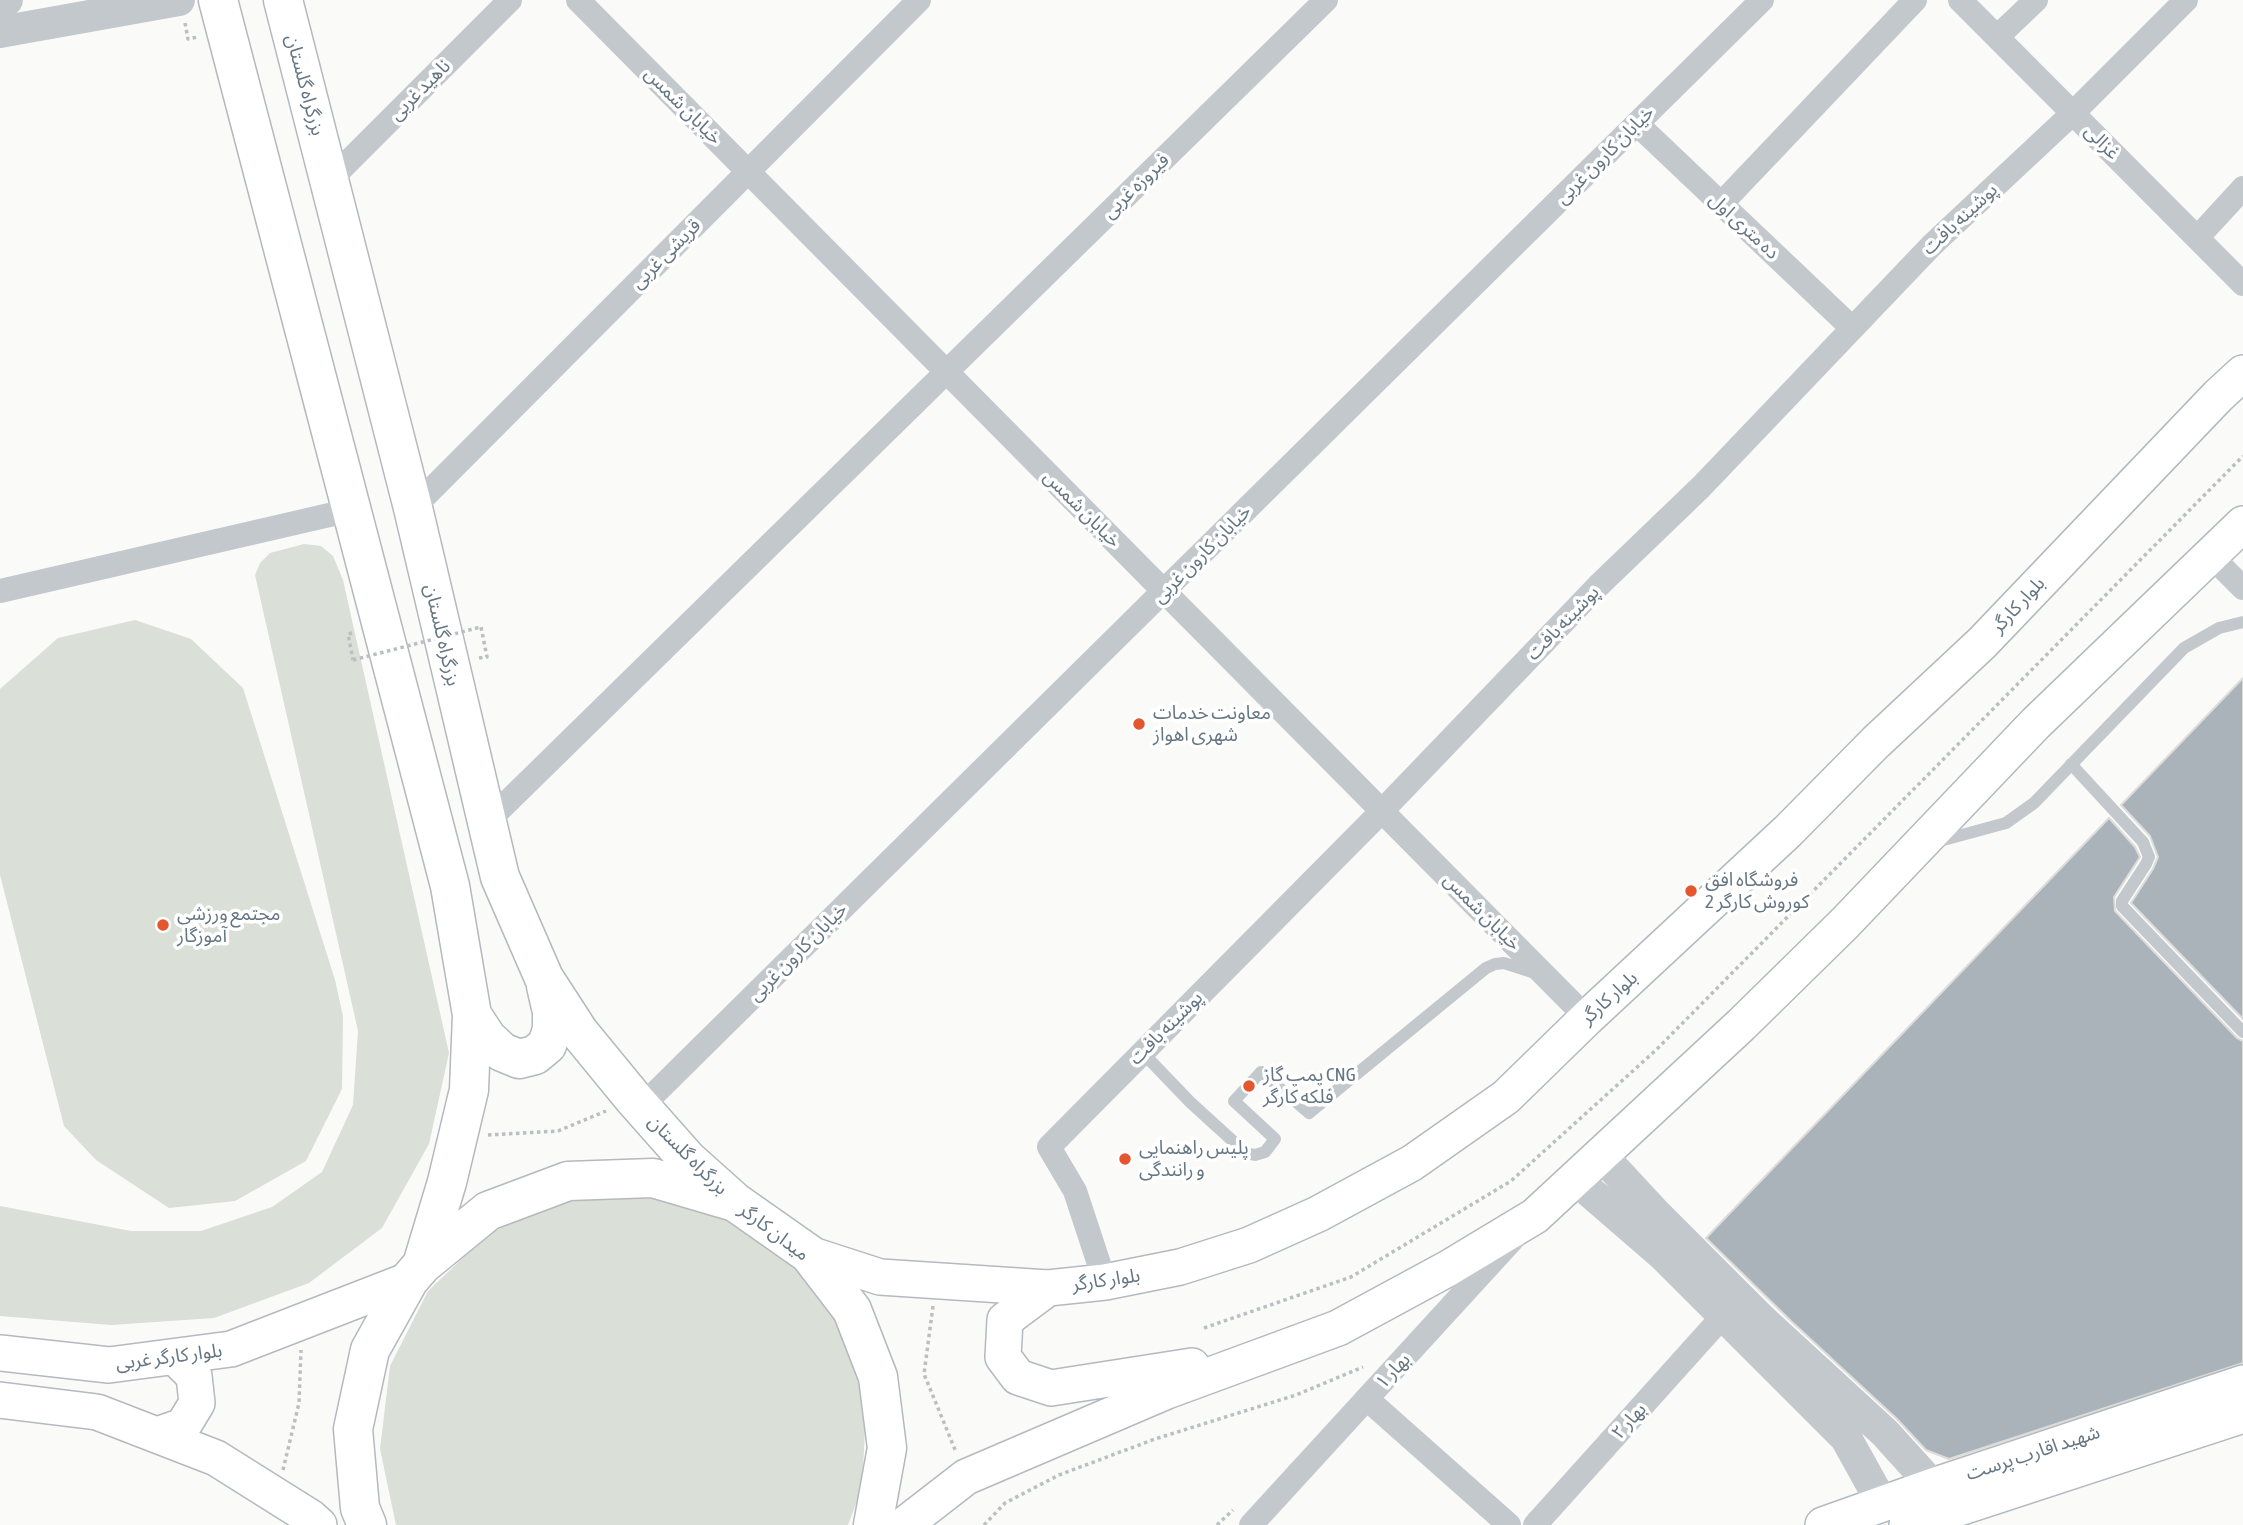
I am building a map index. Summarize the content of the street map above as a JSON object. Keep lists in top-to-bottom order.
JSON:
{
  "streets": {
    "highway": ["بزرگراه گلستان", "میدان کارگر"],
    "main road": ["بلوار کارگر", "بلوار کارگر غربی", "شهید اقارب پرست"],
    "street": [
      "ناهید غربی",
      "خیابان شمس",
      "غزالی",
      "خیابان کارون غربی",
      "فیروزه غربی",
      "پوشینه بافت",
      "ده متری اول",
      "قریشی غربی",
      "بهار ۱",
      "بهار ۲"
    ]
  },
  "crossings": [
    ["بزرگراه گلستان", "ناهید غربی"],
    ["بزرگراه گلستان", "خیابان کارون غربی"],
    ["بزرگراه گلستان", "فیروزه غربی"],
    ["بزرگراه گلستان", "قریشی غربی"],
    ["بزرگراه گلستان", "میدان کارگر"],
    ["خیابان شمس", "خیابان کارون غربی"],
    ["خیابان شمس", "فیروزه غربی"],
    ["خیابان شمس", "پوشینه بافت"],
    ["خیابان شمس", "قریشی غربی"],
    ["خیابان شمس", "بلوار کارگر"],
    ["غزالی", "پوشینه بافت"],
    ["خیابان کارون غربی", "ده متری اول"],
    ["پوشینه بافت", "ده متری اول"],
    ["پوشینه بافت", "بلوار کارگر"],
    ["بلوار کارگر", "میدان کارگر"],
    ["میدان کارگر", "بلوار کارگر غربی"]
  ],
  "places": [
    "معاونت خدمات شهری اهواز",
    "فروشگاه افق کوروش کارگر 2",
    "مجتمع ورزشی آموزگار",
    "پمپ گاز CNG فلکه کارگر",
    "پلیس راهنمایی و رانندگی"
  ]
}
